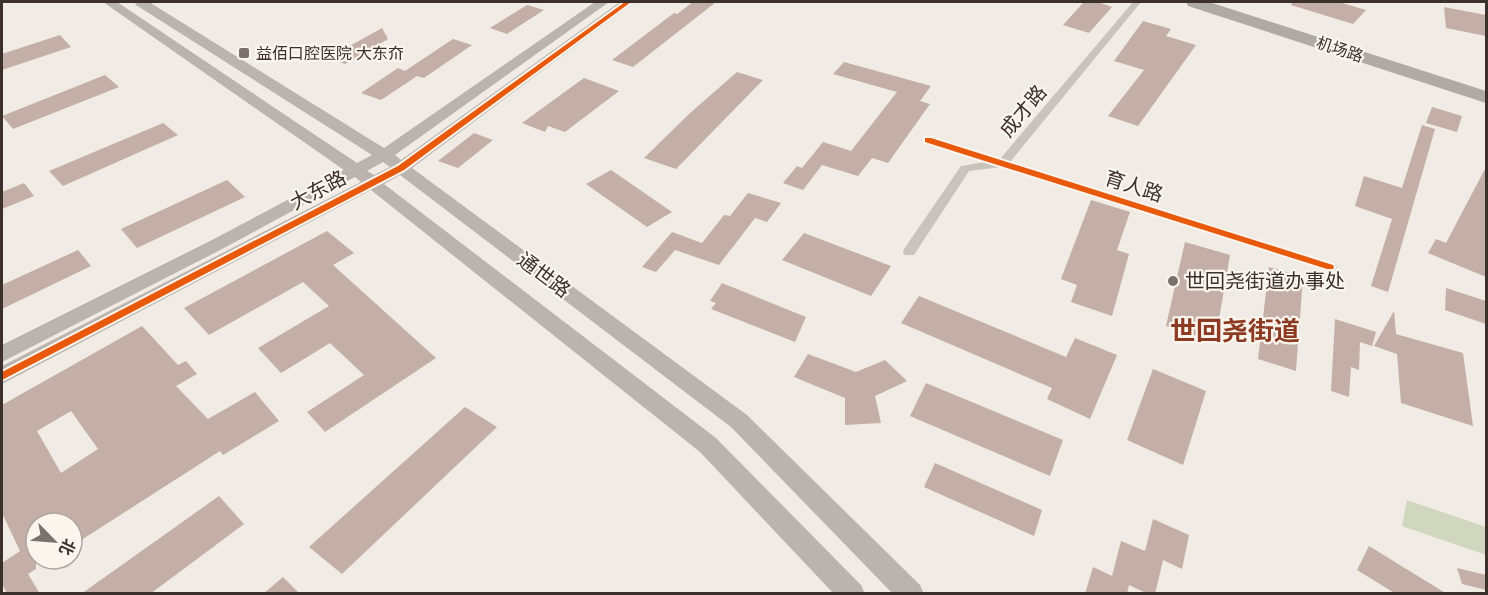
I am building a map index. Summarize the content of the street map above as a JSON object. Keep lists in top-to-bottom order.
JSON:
{
  "streets": {
    "highway": ["机场路"],
    "main road": ["大东路", "通世路"],
    "street": ["成才路", "育人路"]
  },
  "crossings": [
    ["成才路", "育人路"],
    ["大东路", "通世路"]
  ],
  "districts": ["世回尧街道"],
  "places": {
    "transit": ["益佰口腔医院 大东夼"],
    "other": ["世回尧街道办事处"]
  },
  "north": "bottom right"
}
